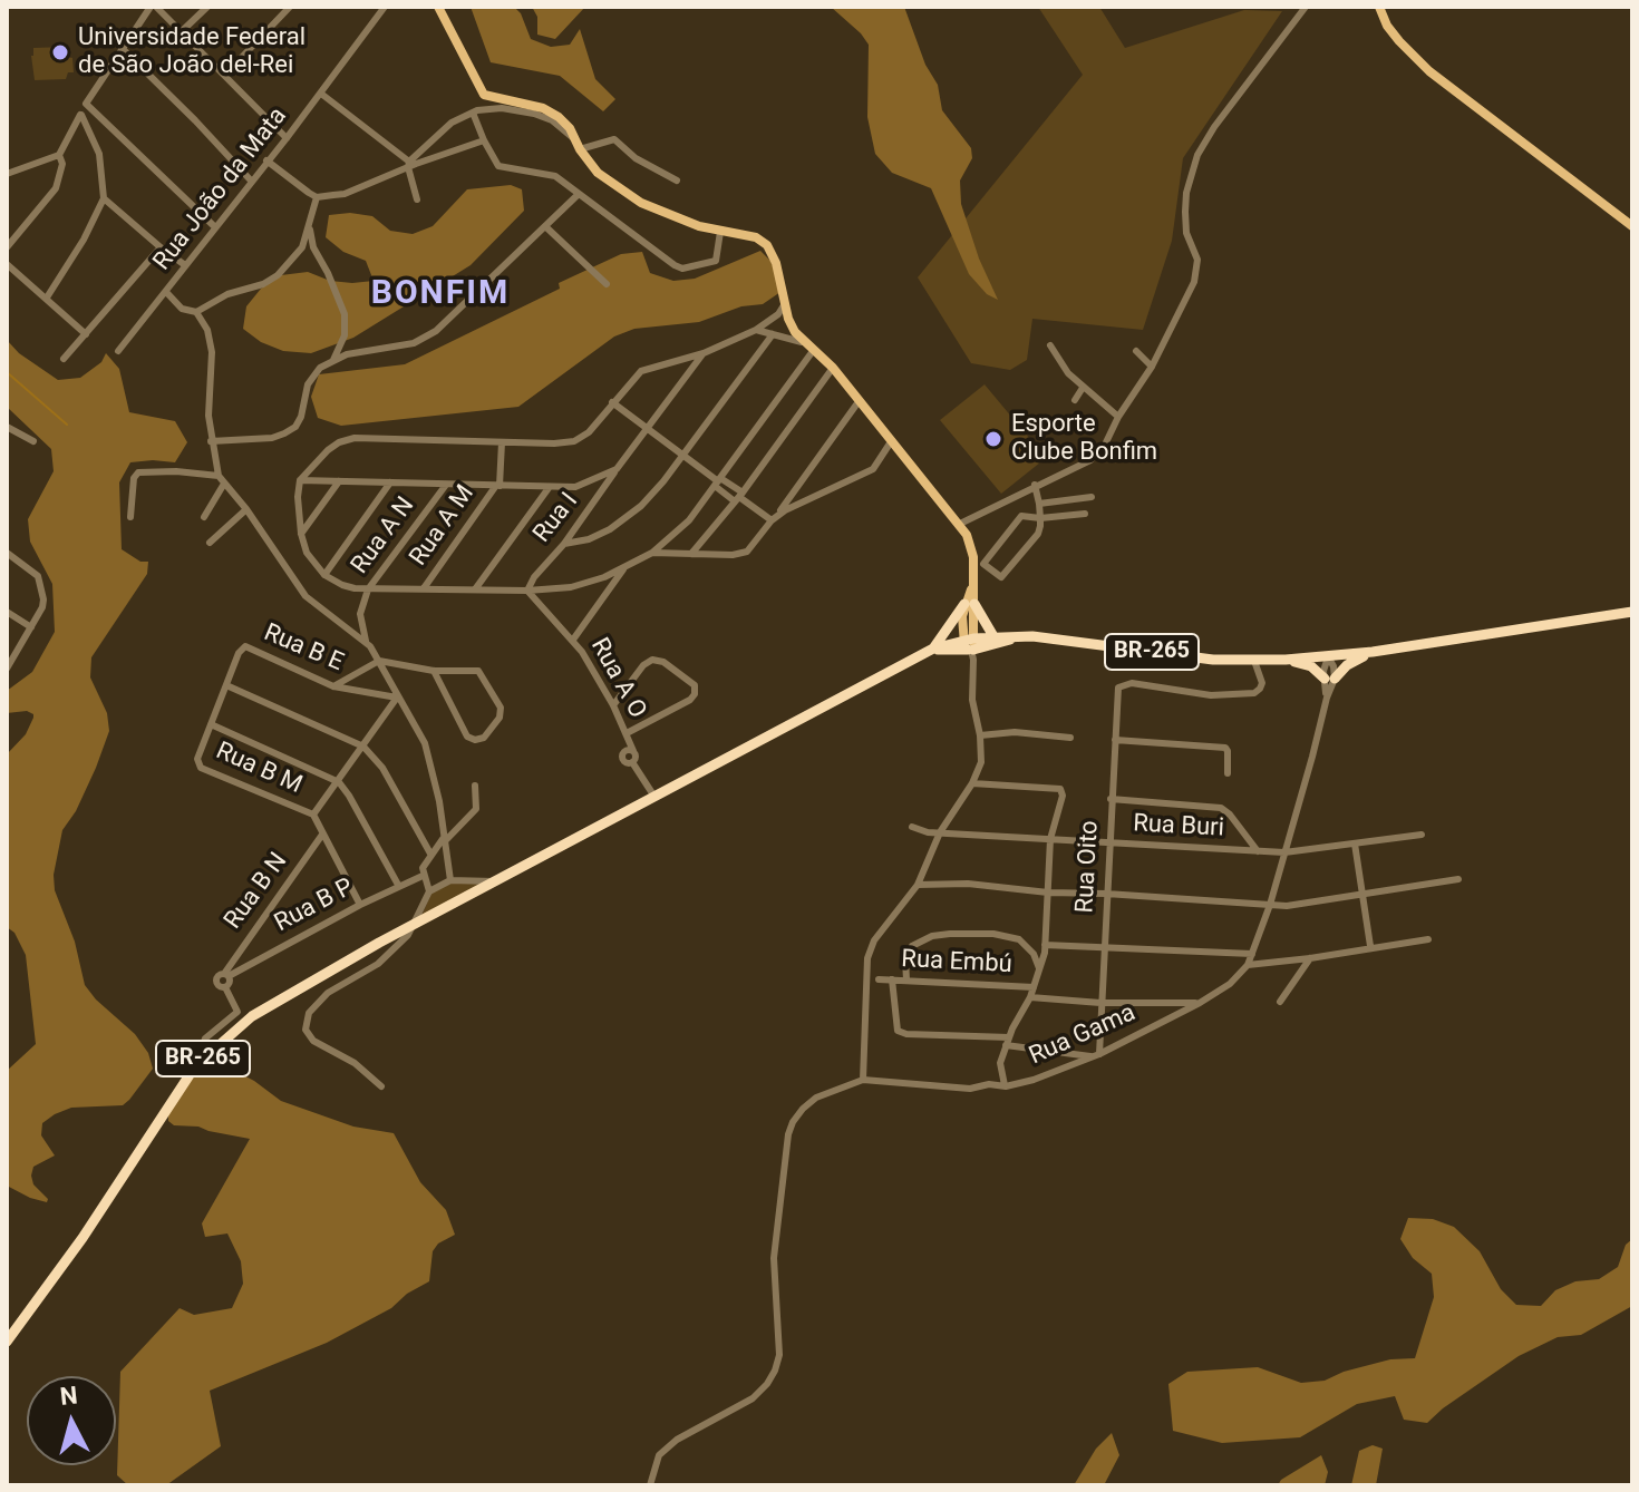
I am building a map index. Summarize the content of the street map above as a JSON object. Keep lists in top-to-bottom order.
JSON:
{
  "streets": {
    "highway": ["BR-265"],
    "street": [
      "Rua João da Mata",
      "Rua I",
      "Rua A M",
      "Rua A N",
      "Rua B E",
      "Rua A O",
      "Rua B M",
      "Rua Buri",
      "Rua Oito",
      "Rua B N",
      "Rua B P",
      "Rua Embú",
      "Rua Gama"
    ]
  },
  "crossings": [
    ["Rua I", "Rua A O"],
    ["BR-265", "Rua Oito"],
    ["Rua B M", "Rua B N"],
    ["Rua B M", "Rua B P"],
    ["Rua Buri", "Rua Oito"],
    ["Rua Oito", "Rua Gama"],
    ["Rua B N", "Rua B P"]
  ],
  "districts": ["BONFIM"],
  "places": ["Universidade Federal de São João del-Rei", "Esporte Clube Bonfim"],
  "north": "top"
}
